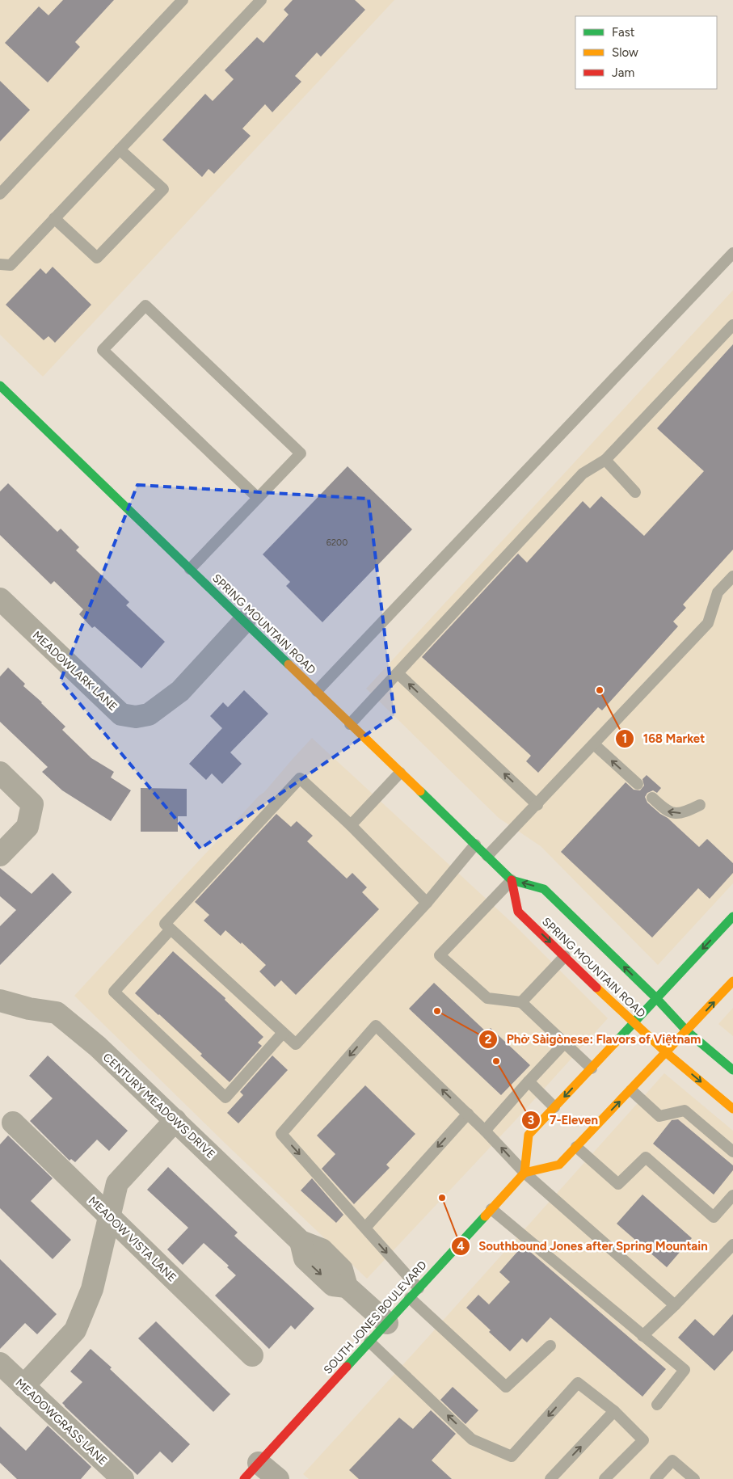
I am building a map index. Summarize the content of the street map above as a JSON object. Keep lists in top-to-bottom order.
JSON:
{
  "streets": {
    "main road": ["SPRING MOUNTAIN ROAD", "SOUTH JONES BOULEVARD"],
    "street": [
      "MEADOWLARK LANE",
      "CENTURY MEADOWS DRIVE",
      "MEADOW VISTA LANE",
      "MEADOWGRASS LANE"
    ]
  },
  "crossings": [
    ["SPRING MOUNTAIN ROAD", "MEADOWLARK LANE"],
    ["CENTURY MEADOWS DRIVE", "SOUTH JONES BOULEVARD"]
  ],
  "places": [
    "168 Market",
    "Phở Sàigònese: Flavors of Việtnam",
    "7-Eleven",
    "Southbound Jones after Spring Mountain"
  ],
  "house_numbers": ["6200"],
  "legend": ["Fast", "Slow", "Jam"]
}
